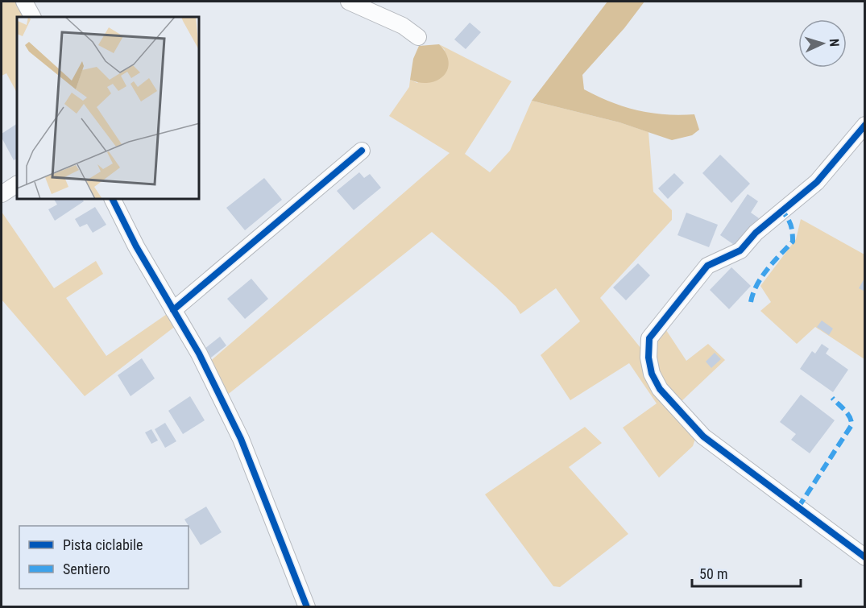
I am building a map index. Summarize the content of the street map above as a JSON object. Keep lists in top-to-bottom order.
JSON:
{
  "legend": ["Pista ciclabile", "Sentiero"],
  "scale_bar": "50 m",
  "north": "right"
}
